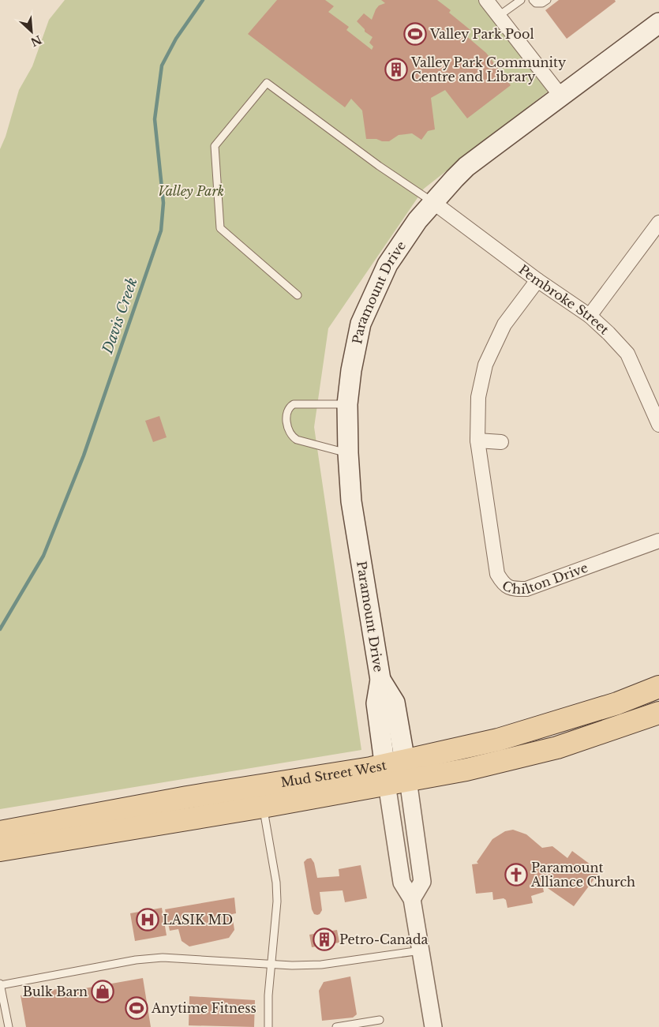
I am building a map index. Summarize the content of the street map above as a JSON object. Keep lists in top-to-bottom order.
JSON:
{
  "streets": {
    "main road": ["Paramount Drive", "Mud Street West"],
    "street": ["Pembroke Street", "Chilton Drive"]
  },
  "crossings": [
    ["Paramount Drive", "Pembroke Street"],
    ["Paramount Drive", "Mud Street West"],
    ["Pembroke Street", "Chilton Drive"]
  ],
  "water": ["Davis Creek"],
  "parks": ["Valley Park"],
  "places": {
    "sports": ["Valley Park Pool", "Anytime Fitness"],
    "building": ["Valley Park Community Centre and Library", "Petro-Canada"],
    "church": ["Paramount Alliance Church"],
    "hospital": ["LASIK MD"],
    "shop": ["Bulk Barn"]
  },
  "north": "bottom right"
}
